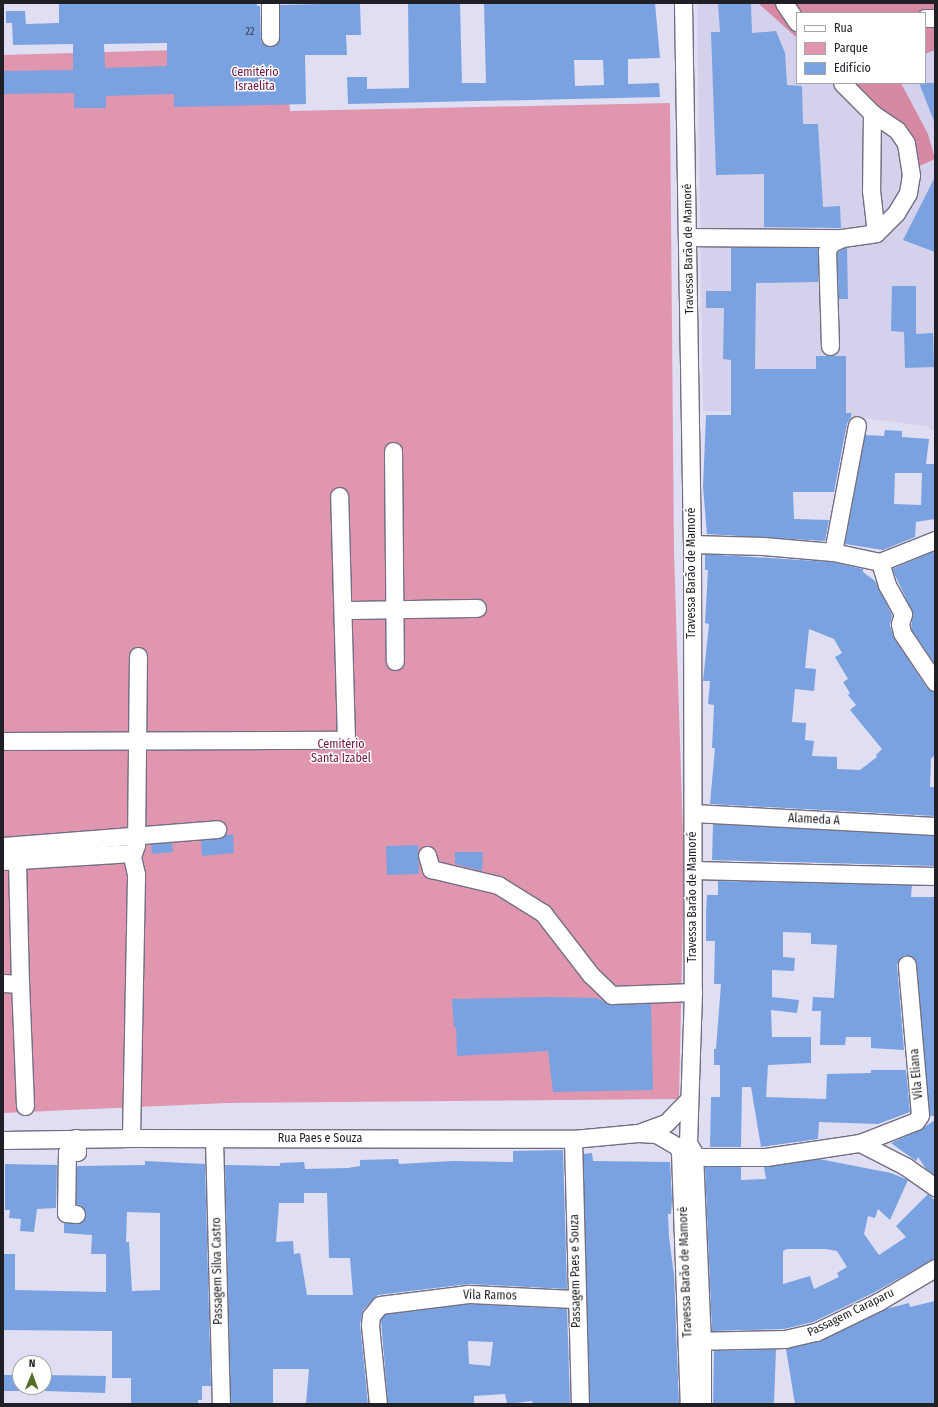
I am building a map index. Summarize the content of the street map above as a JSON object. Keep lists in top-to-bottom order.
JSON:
{
  "streets": {
    "street": [
      "Travessa Barão de Mamoré",
      "Alameda A",
      "Vila Eliana",
      "Rua Paes e Souza",
      "Passagem Silva Castro",
      "Passagem Paes e Souza",
      "Vila Ramos",
      "Passagem Caraparu"
    ]
  },
  "crossings": [
    ["Travessa Barão de Mamoré", "Alameda A"],
    ["Travessa Barão de Mamoré", "Rua Paes e Souza"],
    ["Travessa Barão de Mamoré", "Passagem Caraparu"],
    ["Rua Paes e Souza", "Passagem Silva Castro"],
    ["Rua Paes e Souza", "Passagem Paes e Souza"],
    ["Passagem Paes e Souza", "Vila Ramos"]
  ],
  "parks": ["Cemitério Israelita", "Cemitério Santa Izabel"],
  "house_numbers": ["22"],
  "legend": ["Rua", "Parque", "Edifício"],
  "north": "top"
}
